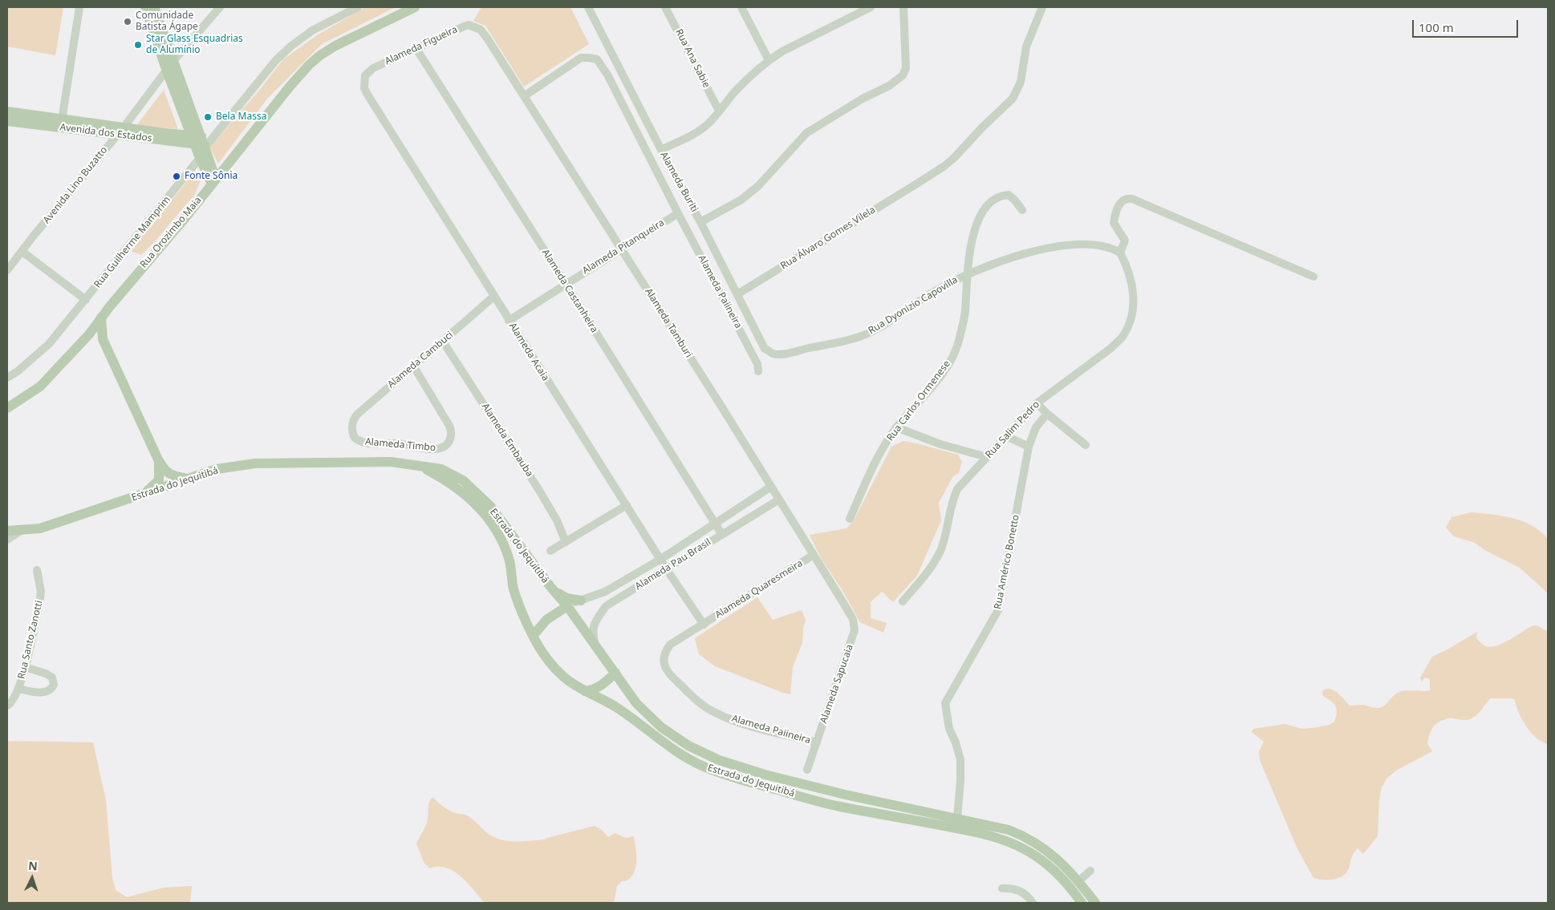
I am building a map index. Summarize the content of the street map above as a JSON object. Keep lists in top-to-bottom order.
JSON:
{
  "streets": {
    "main road": ["Avenida dos Estados", "Rua Orozimbo Maia", "Estrada do Jequitibá"],
    "street": [
      "Alameda Figueira",
      "Rua Ana Sabie",
      "Alameda Buriti",
      "Avenida Lino Buzatto",
      "Rua Álvaro Gomes Vilela",
      "Rua Guilherme Mamprim",
      "Alameda Pitanqueira",
      "Alameda Castanheira",
      "Alameda Paiineira",
      "Rua Dyonizio Capovilla",
      "Alameda Tamburi",
      "Alameda Acaia",
      "Alameda Cambuci",
      "Rua Carlos Ormenese",
      "Rua Salim Pedro",
      "Alameda Embauba",
      "Alameda Timbo",
      "Rua Américo Bonetto",
      "Alameda Pau Brasil",
      "Alameda Quaresmeira",
      "Rua Santo Zanotti",
      "Alameda Sapucaia"
    ]
  },
  "crossings": [
    ["Alameda Figueira", "Alameda Castanheira"],
    ["Alameda Figueira", "Alameda Tamburi"],
    ["Alameda Figueira", "Alameda Acaia"],
    ["Avenida dos Estados", "Avenida Lino Buzatto"],
    ["Alameda Buriti", "Rua Álvaro Gomes Vilela"],
    ["Alameda Buriti", "Rua Dyonizio Capovilla"],
    ["Alameda Pitanqueira", "Alameda Castanheira"],
    ["Alameda Pitanqueira", "Alameda Paiineira"],
    ["Alameda Pitanqueira", "Alameda Tamburi"],
    ["Alameda Pitanqueira", "Alameda Acaia"],
    ["Alameda Castanheira", "Alameda Pau Brasil"],
    ["Alameda Paiineira", "Alameda Tamburi"],
    ["Alameda Paiineira", "Alameda Acaia"],
    ["Alameda Paiineira", "Alameda Quaresmeira"],
    ["Alameda Paiineira", "Alameda Sapucaia"],
    ["Rua Dyonizio Capovilla", "Rua Carlos Ormenese"],
    ["Rua Dyonizio Capovilla", "Rua Salim Pedro"],
    ["Alameda Tamburi", "Alameda Pau Brasil"],
    ["Alameda Tamburi", "Alameda Quaresmeira"],
    ["Alameda Tamburi", "Alameda Sapucaia"],
    ["Alameda Acaia", "Alameda Cambuci"],
    ["Alameda Acaia", "Alameda Pau Brasil"],
    ["Alameda Acaia", "Alameda Quaresmeira"],
    ["Alameda Cambuci", "Alameda Embauba"],
    ["Alameda Cambuci", "Alameda Timbo"],
    ["Estrada do Jequitibá", "Rua Américo Bonetto"],
    ["Estrada do Jequitibá", "Alameda Pau Brasil"]
  ],
  "places": [
    "Comunidade Batista Ágape",
    "Star Glass Esquadrias de Alumínio",
    "Bela Massa",
    "Fonte Sônia"
  ],
  "scale_bar": "100 m",
  "north": "top"
}
